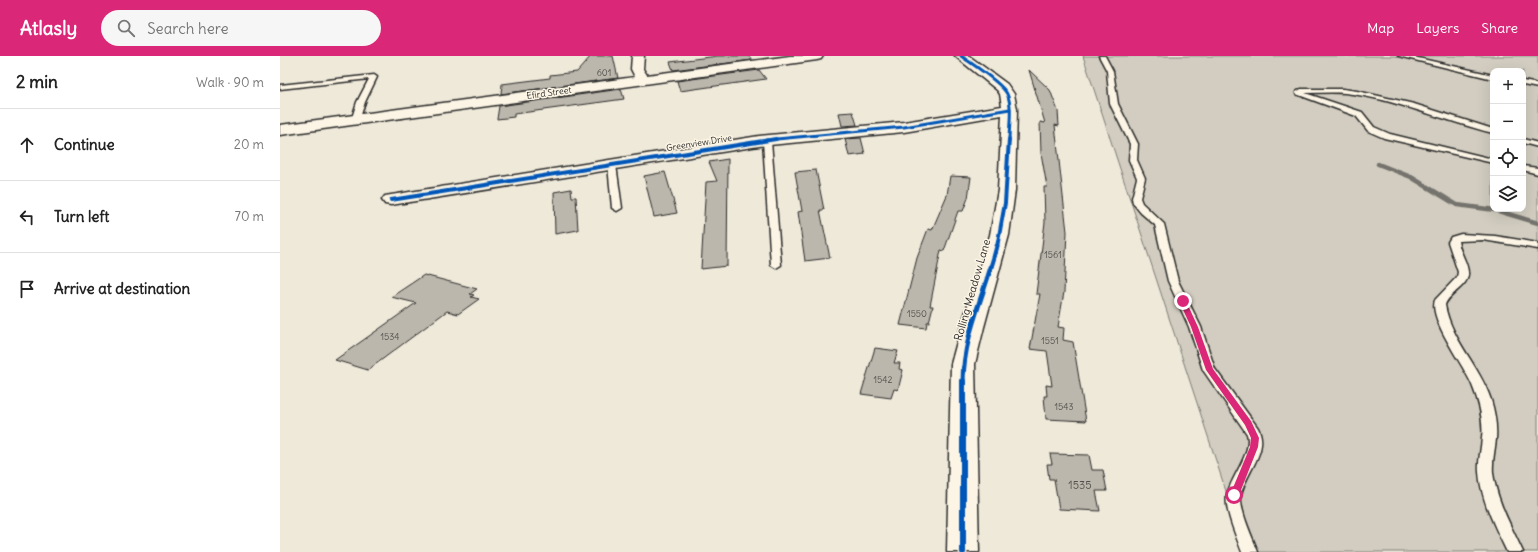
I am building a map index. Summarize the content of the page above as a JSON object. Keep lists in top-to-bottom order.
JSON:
{
  "streets": {
    "street": ["Efird Street", "Greenview Drive", "Rolling Meadow Lane"]
  },
  "crossings": [
    ["Greenview Drive", "Rolling Meadow Lane"]
  ],
  "house_numbers": [
    "601",
    "1561",
    "1550",
    "1534",
    "1551",
    "1542",
    "1543",
    "1535"
  ],
  "page": {
    "header": "Atlasly",
    "search": "Search here",
    "nav": ["Map", "Layers", "Share"],
    "heading": ["2 min", "Walk · 90 m"],
    "map_buttons": ["+", "−"],
    "list": [
      ["Continue", "20 m"],
      ["Turn left", "70 m"],
      "Arrive at destination"
    ]
  }
}
